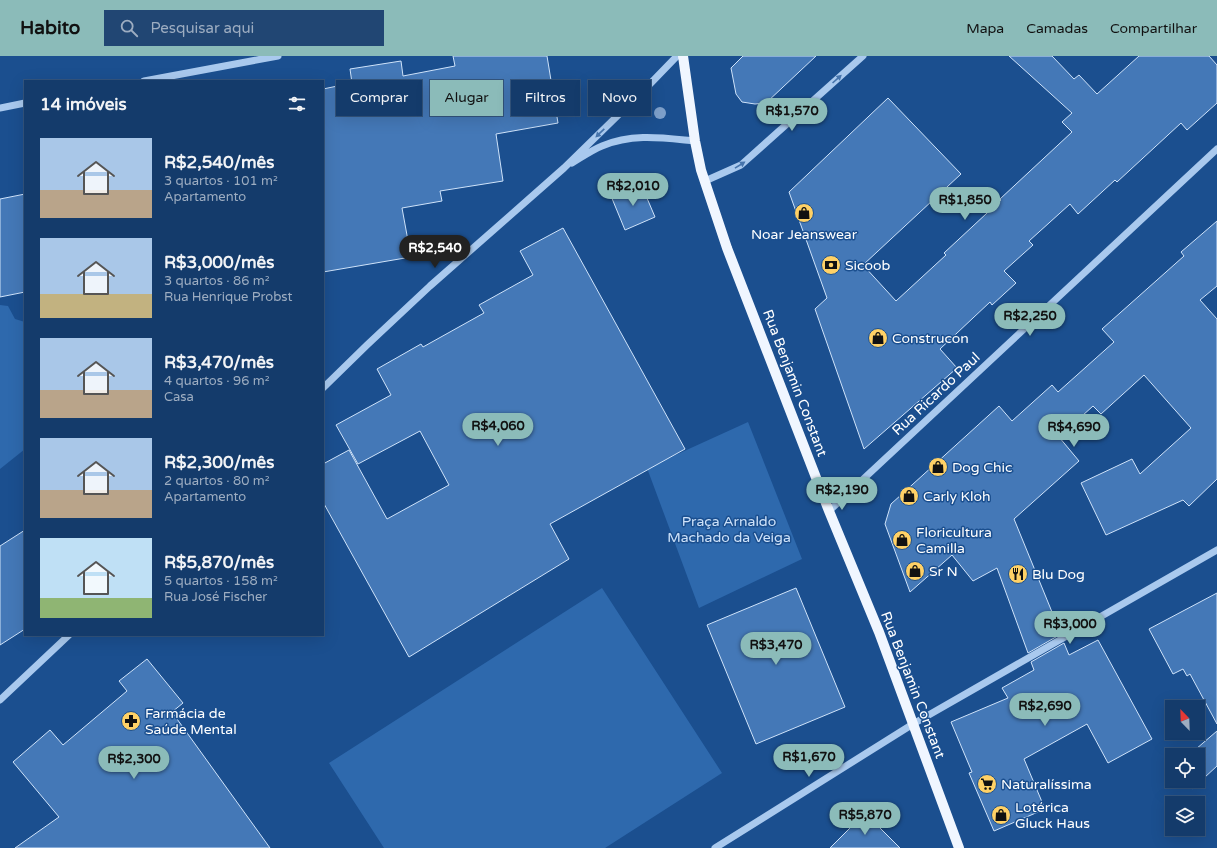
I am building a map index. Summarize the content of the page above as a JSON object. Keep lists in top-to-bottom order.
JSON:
{
  "streets": {
    "main road": ["Rua Benjamin Constant"],
    "street": ["Rua Ricardo Paul"]
  },
  "crossings": [
    ["Rua Benjamin Constant", "Rua Ricardo Paul"]
  ],
  "parks": ["Praça Arnaldo Machado da Veiga"],
  "places": {
    "shop": [
      "Noar Jeanswear",
      "Construcon",
      "Dog Chic",
      "Carly Kloh",
      "Floricultura Camilla",
      "Sr N",
      "Lotérica Gluck Haus"
    ],
    "bank": ["Sicoob"],
    "restaurant": ["Blu Dog"],
    "pharmacy": ["Farmácia de Saúde Mental"],
    "supermarket": ["Naturalíssima"]
  },
  "north": "top left",
  "page": {
    "header": "Habito",
    "search": "Pesquisar aqui",
    "nav": ["Mapa", "Camadas", "Compartilhar"],
    "chip": [
      "Comprar",
      "Alugar",
      "Filtros",
      "Novo"
    ],
    "heading": "14 imóveis",
    "price": [
      "R$1,570",
      "R$2,010",
      "R$1,850",
      "R$2,540",
      "R$2,250",
      "R$4,060",
      "R$4,690",
      "R$2,190",
      "R$3,000",
      "R$3,470",
      "R$2,690",
      "R$1,670",
      "R$2,300",
      "R$5,870"
    ],
    "list": [
      {
        "name": "R$2,540/mês",
        "note": "3 quartos · 101 m² · Apartamento"
      },
      {
        "name": "R$3,000/mês",
        "note": "3 quartos · 86 m² · Rua Henrique Probst"
      },
      {
        "name": "R$3,470/mês",
        "note": "4 quartos · 96 m² · Casa"
      },
      {
        "name": "R$2,300/mês",
        "note": "2 quartos · 80 m² · Apartamento"
      },
      {
        "name": "R$5,870/mês",
        "note": "5 quartos · 158 m² · Rua José Fischer"
      }
    ]
  }
}
